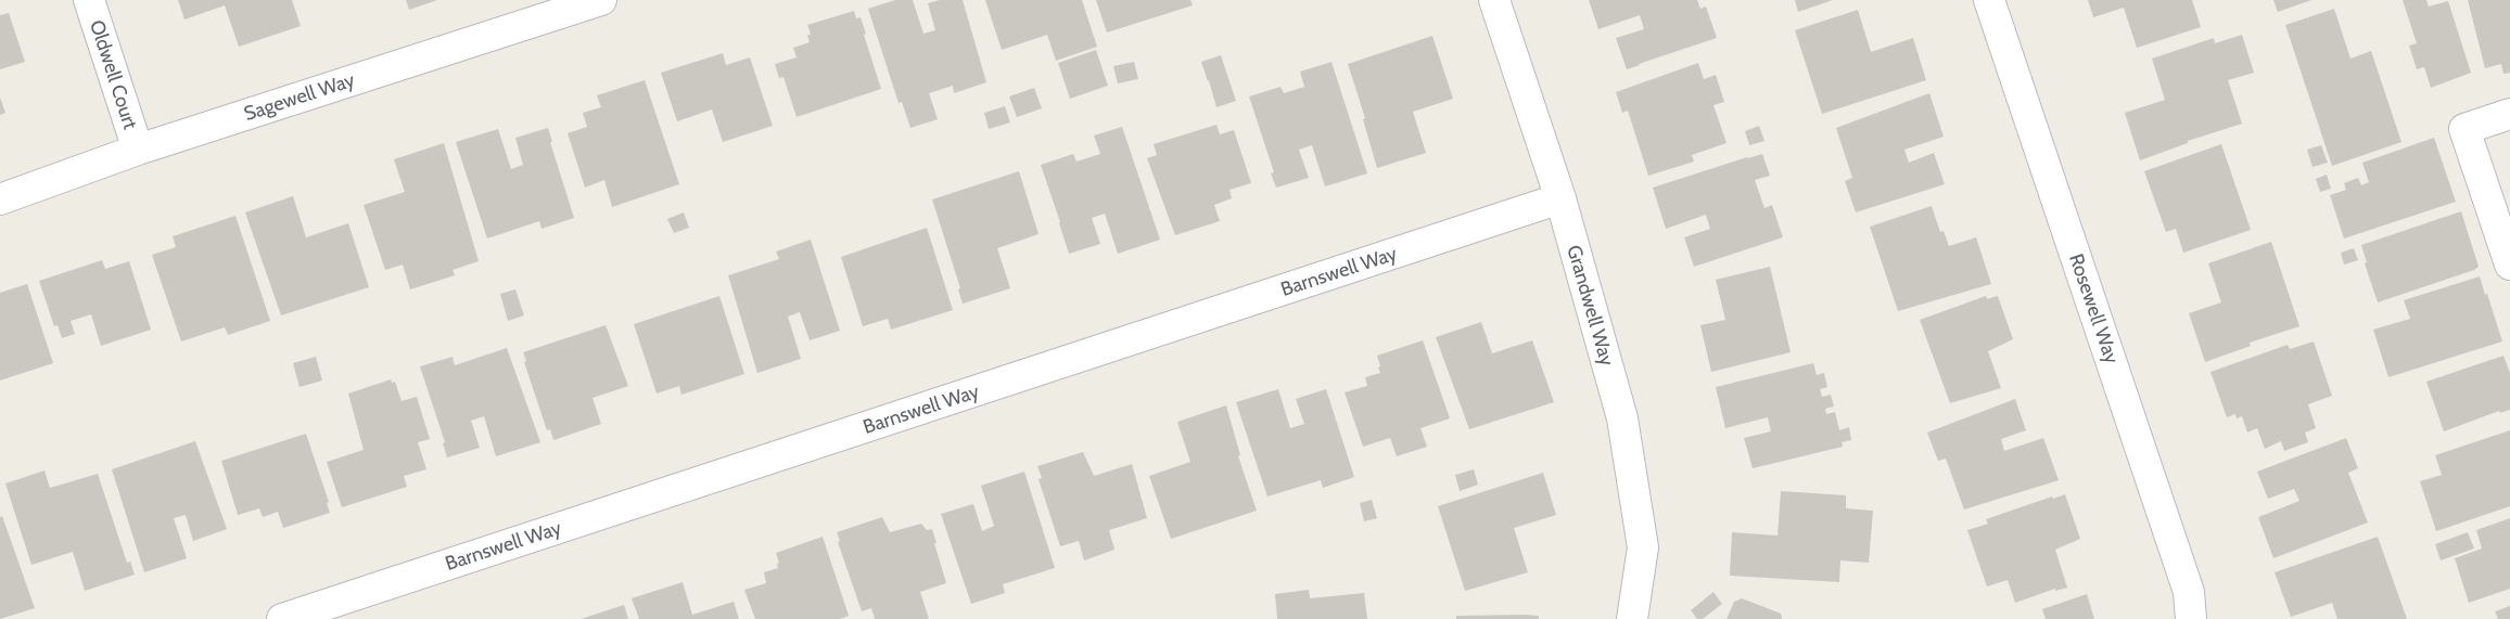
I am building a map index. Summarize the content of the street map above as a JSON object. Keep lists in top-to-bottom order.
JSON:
{
  "streets": {
    "street": [
      "Oldwell Court",
      "Sagewell Way",
      "Barnswell Way",
      "Grandwell Way",
      "Rosewell Way"
    ]
  },
  "crossings": [
    ["Oldwell Court", "Sagewell Way"],
    ["Barnswell Way", "Grandwell Way"]
  ]
}
